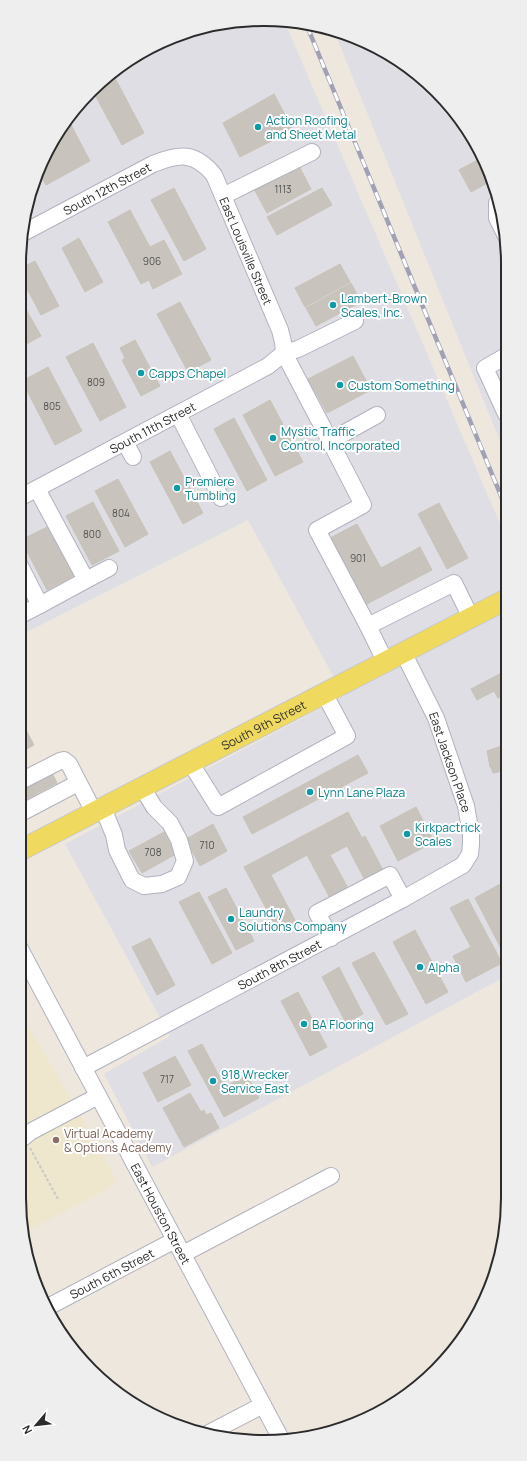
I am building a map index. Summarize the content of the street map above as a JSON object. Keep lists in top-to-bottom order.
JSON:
{
  "streets": {
    "main road": ["South 9th Street"],
    "street": [
      "South 12th Street",
      "East Louisville Street",
      "South 11th Street",
      "East Jackson Place",
      "South 8th Street",
      "East Houston Street",
      "South 6th Street"
    ]
  },
  "crossings": [
    ["South 12th Street", "East Louisville Street"],
    ["East Louisville Street", "South 11th Street"],
    ["South 9th Street", "East Jackson Place"],
    ["East Jackson Place", "South 8th Street"],
    ["South 8th Street", "East Houston Street"],
    ["East Houston Street", "South 6th Street"]
  ],
  "places": [
    "Action Roofing and Sheet Metal",
    "Lambert-Brown Scales, Inc.",
    "Capps Chapel",
    "Custom Something",
    "Mystic Traffic Control, Incorporated",
    "Premiere Tumbling",
    "Lynn Lane Plaza",
    "Kirkpactrick Scales",
    "Laundry Solutions Company",
    "Alpha",
    "BA Flooring",
    "918 Wrecker Service East",
    "Virtual Academy & Options Academy"
  ],
  "house_numbers": [
    "1113",
    "906",
    "809",
    "805",
    "804",
    "800",
    "901",
    "710",
    "708",
    "717"
  ],
  "north": "bottom left"
}
